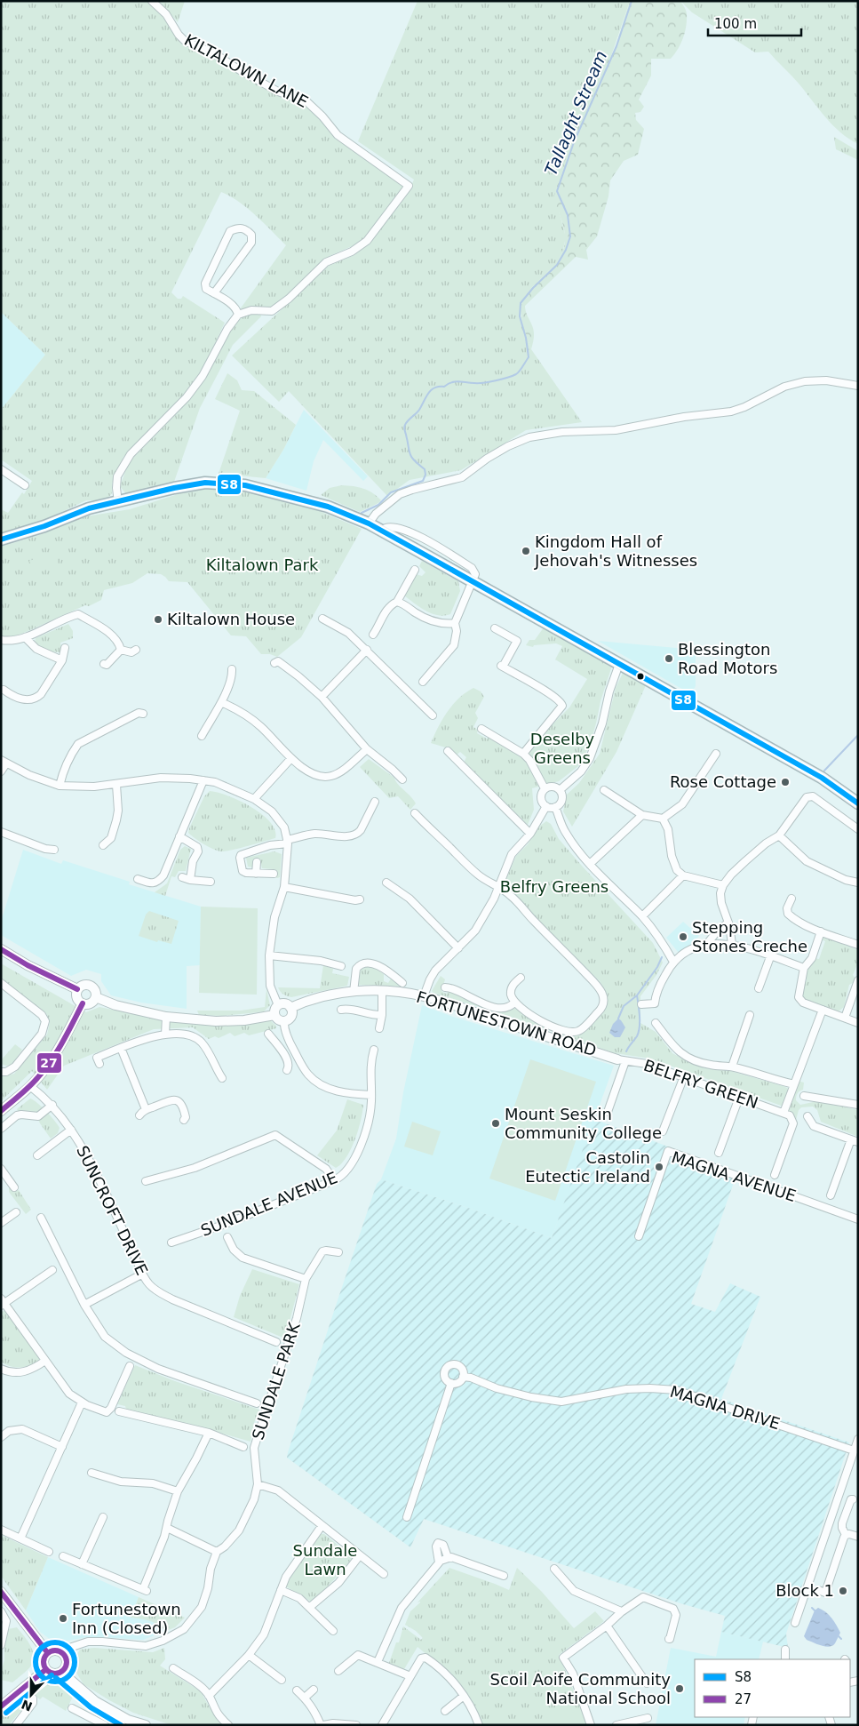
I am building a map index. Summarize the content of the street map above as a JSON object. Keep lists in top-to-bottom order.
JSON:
{
  "streets": {
    "street": [
      "KILTALOWN LANE",
      "FORTUNESTOWN ROAD",
      "BELFRY GREEN",
      "MAGNA AVENUE",
      "SUNDALE AVENUE",
      "SUNCROFT DRIVE",
      "SUNDALE PARK",
      "MAGNA DRIVE"
    ]
  },
  "crossings": [
    ["FORTUNESTOWN ROAD", "BELFRY GREEN"]
  ],
  "water": ["Tallaght Stream"],
  "parks": [
    "Kiltalown Park",
    "Deselby Greens",
    "Belfry Greens",
    "Sundale Lawn"
  ],
  "places": [
    "Kingdom Hall of Jehovah's Witnesses",
    "Kiltalown House",
    "Blessington Road Motors",
    "Rose Cottage",
    "Stepping Stones Creche",
    "Mount Seskin Community College",
    "Castolin Eutectic Ireland",
    "Block 1",
    "Fortunestown Inn (Closed)",
    "Scoil Aoife Community National School"
  ],
  "lines": ["transit line S8", "transit line 27"],
  "legend": ["S8", "27"],
  "scale_bar": "100 m",
  "north": "bottom"
}
